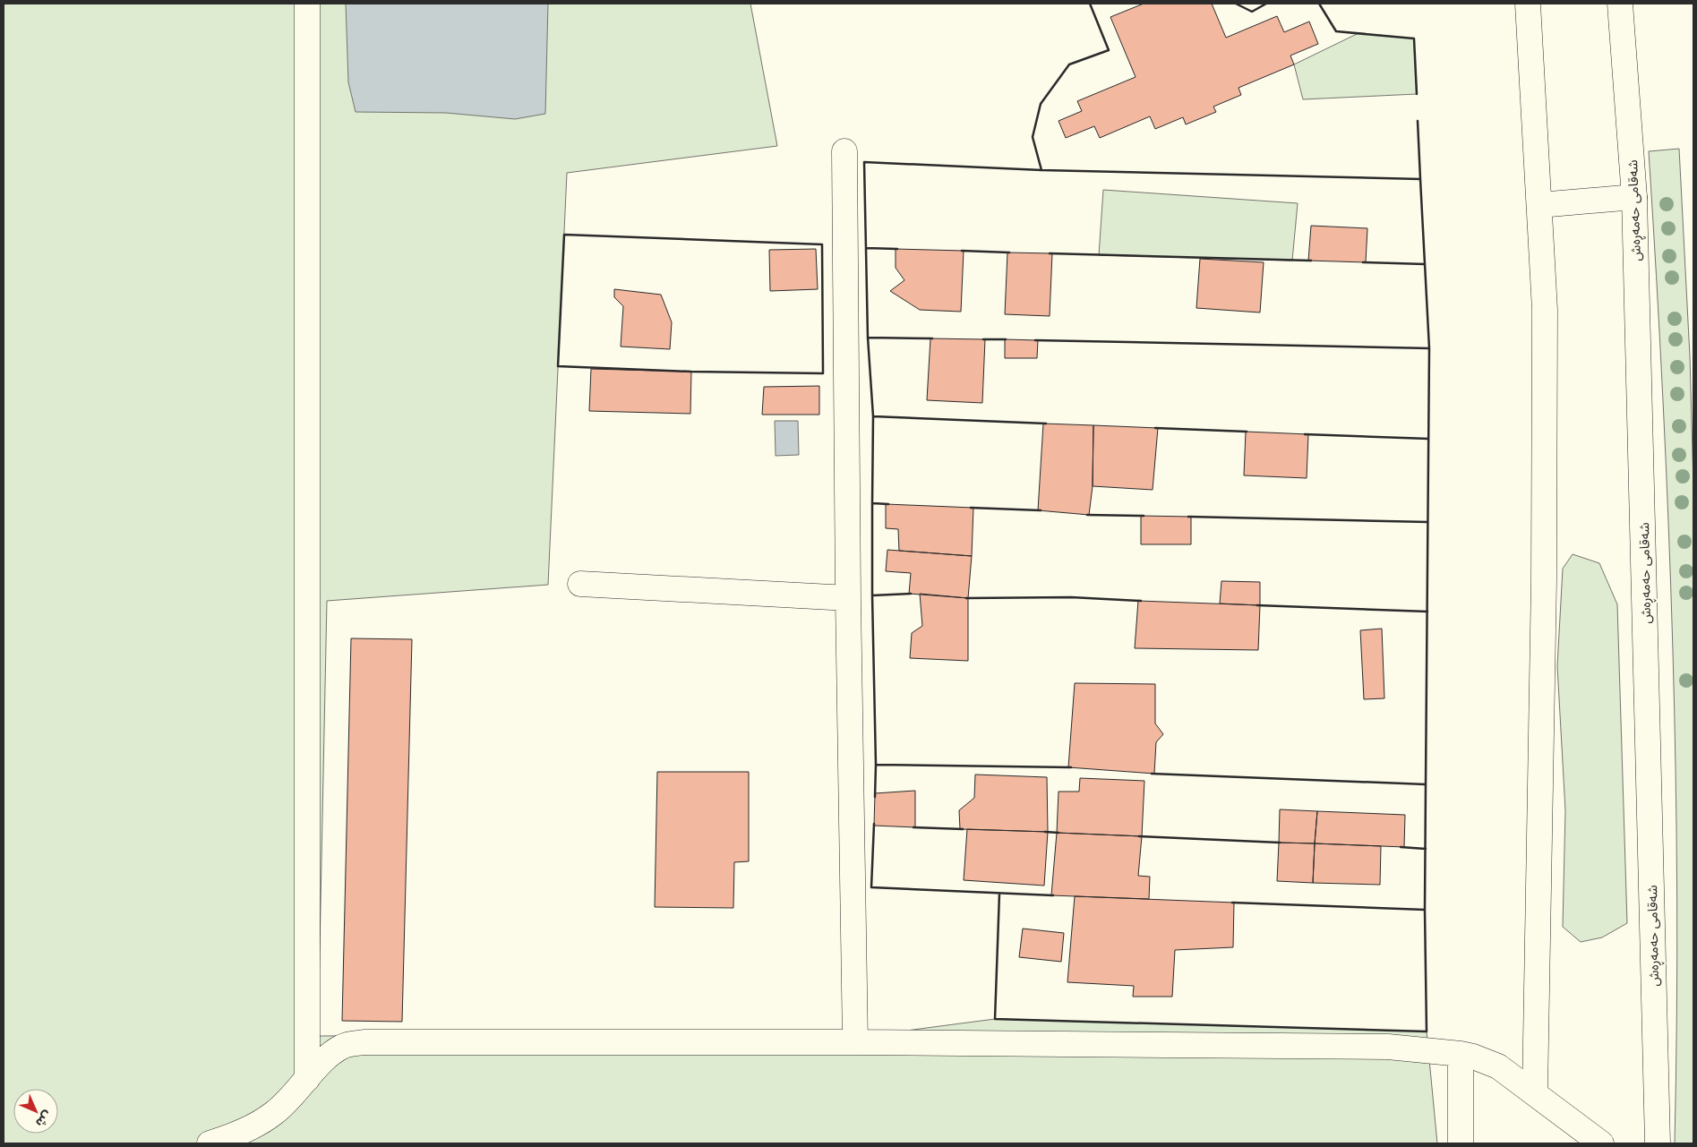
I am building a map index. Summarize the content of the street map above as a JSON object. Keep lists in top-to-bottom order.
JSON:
{
  "streets": {
    "main road": ["شەقامی حەمەڕەش"]
  },
  "north": "bottom right"
}
